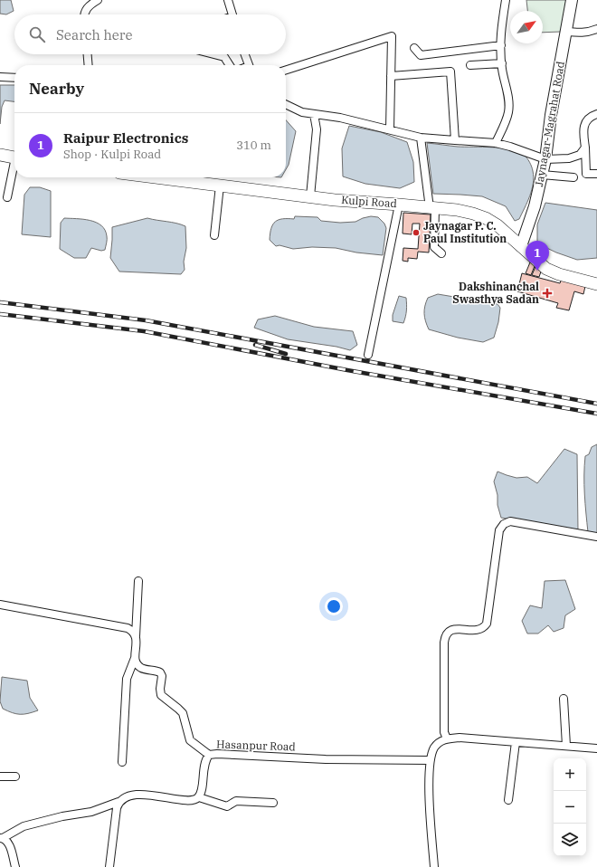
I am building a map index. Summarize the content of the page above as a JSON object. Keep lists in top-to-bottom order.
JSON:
{
  "streets": {
    "main road": ["Jaynagar-Magrahat Road", "Kulpi Road"],
    "street": ["Hasanpur Road"]
  },
  "crossings": [
    ["Jaynagar-Magrahat Road", "Kulpi Road"]
  ],
  "places": {
    "other": ["Jaynagar P. C. Paul Institution"],
    "health": ["Dakshinanchal Swasthya Sadan"]
  },
  "north": "top right",
  "page": {
    "search": "Search here",
    "heading": "Nearby",
    "list": [
      {
        "mark": "1",
        "name": "Raipur Electronics",
        "note": "Shop · Kulpi Road",
        "value": "310 m"
      }
    ],
    "pins": "1",
    "map_buttons": ["+", "−"]
  }
}
